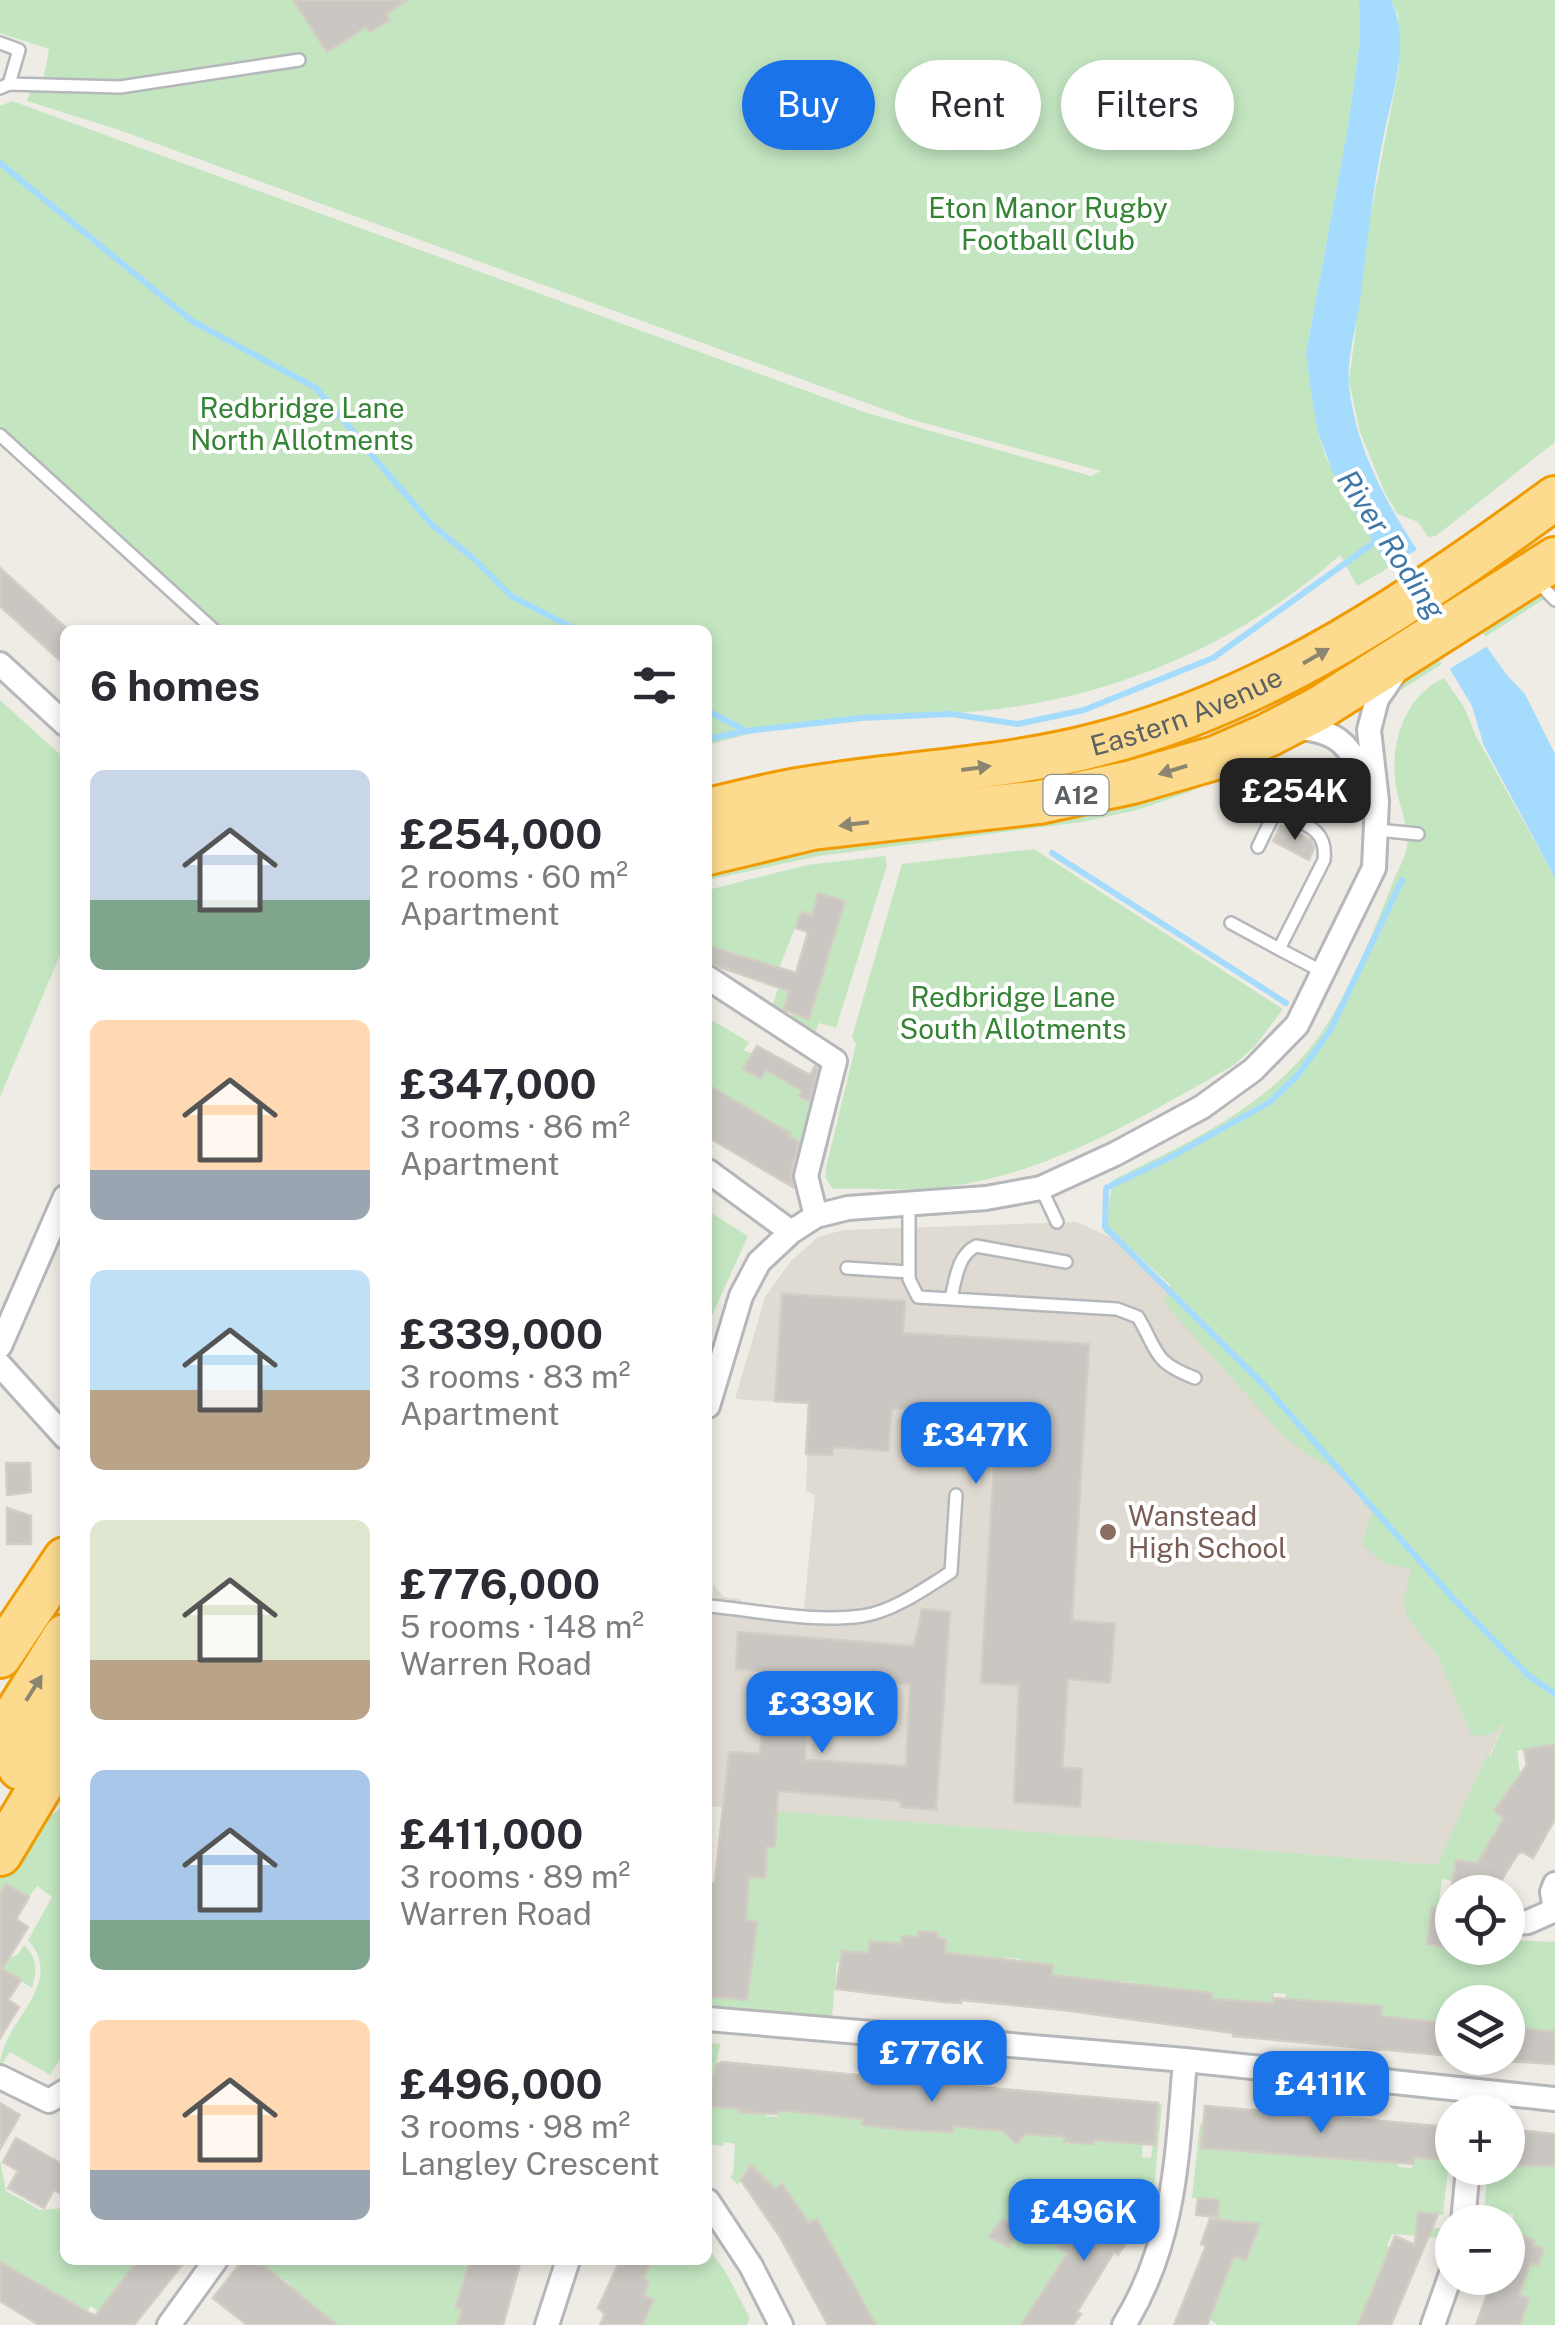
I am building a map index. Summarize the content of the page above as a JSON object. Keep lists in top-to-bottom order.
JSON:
{
  "streets": {
    "highway": ["Eastern Avenue", "A12"]
  },
  "water": ["River Roding"],
  "parks": ["Eton Manor Rugby Football Club", "Redbridge Lane North Allotments", "Redbridge Lane South Allotments"],
  "places": ["Wanstead High School"],
  "page": {
    "chip": ["Buy", "Rent", "Filters"],
    "heading": "6 homes",
    "list": [
      {
        "name": "£254,000",
        "note": "2 rooms · 60 m² · Apartment"
      },
      {
        "name": "£347,000",
        "note": "3 rooms · 86 m² · Apartment"
      },
      {
        "name": "£339,000",
        "note": "3 rooms · 83 m² · Apartment"
      },
      {
        "name": "£776,000",
        "note": "5 rooms · 148 m² · Warren Road"
      },
      {
        "name": "£411,000",
        "note": "3 rooms · 89 m² · Warren Road"
      },
      {
        "name": "£496,000",
        "note": "3 rooms · 98 m² · Langley Crescent"
      }
    ],
    "price": [
      "£254K",
      "£347K",
      "£339K",
      "£776K",
      "£411K",
      "£496K"
    ],
    "map_buttons": ["+", "−"]
  }
}
